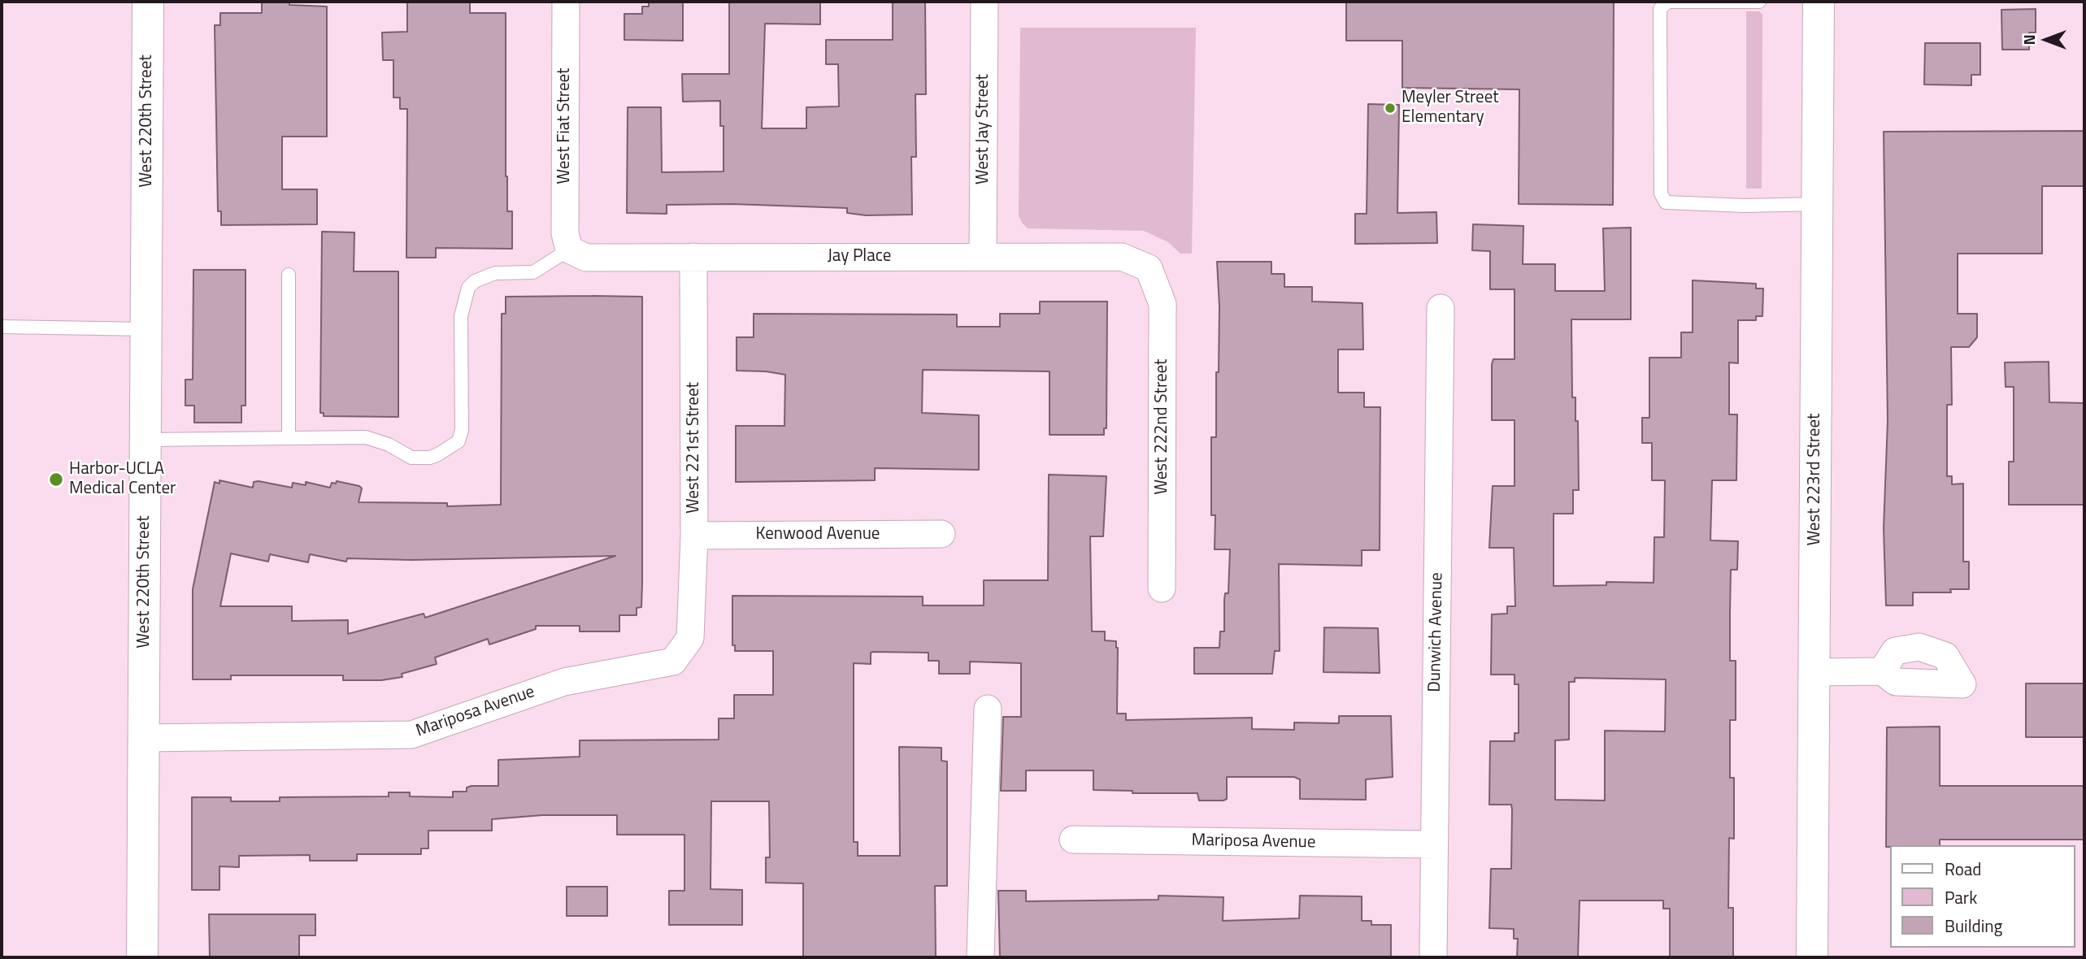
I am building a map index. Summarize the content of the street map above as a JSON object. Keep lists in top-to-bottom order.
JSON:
{
  "streets": {
    "street": [
      "West 220th Street",
      "West Fiat Street",
      "West Jay Street",
      "Jay Place",
      "West 222nd Street",
      "West 221st Street",
      "West 223rd Street",
      "Kenwood Avenue",
      "Dunwich Avenue",
      "Mariposa Avenue"
    ]
  },
  "crossings": [
    ["West 220th Street", "Mariposa Avenue"],
    ["West Fiat Street", "Jay Place"],
    ["West Jay Street", "Jay Place"],
    ["Jay Place", "West 222nd Street"],
    ["Jay Place", "West 221st Street"],
    ["West 221st Street", "Kenwood Avenue"],
    ["West 221st Street", "Mariposa Avenue"],
    ["Dunwich Avenue", "Mariposa Avenue"]
  ],
  "places": ["Meyler Street Elementary", "Harbor-UCLA Medical Center"],
  "legend": ["Road", "Park", "Building"],
  "north": "left"
}
